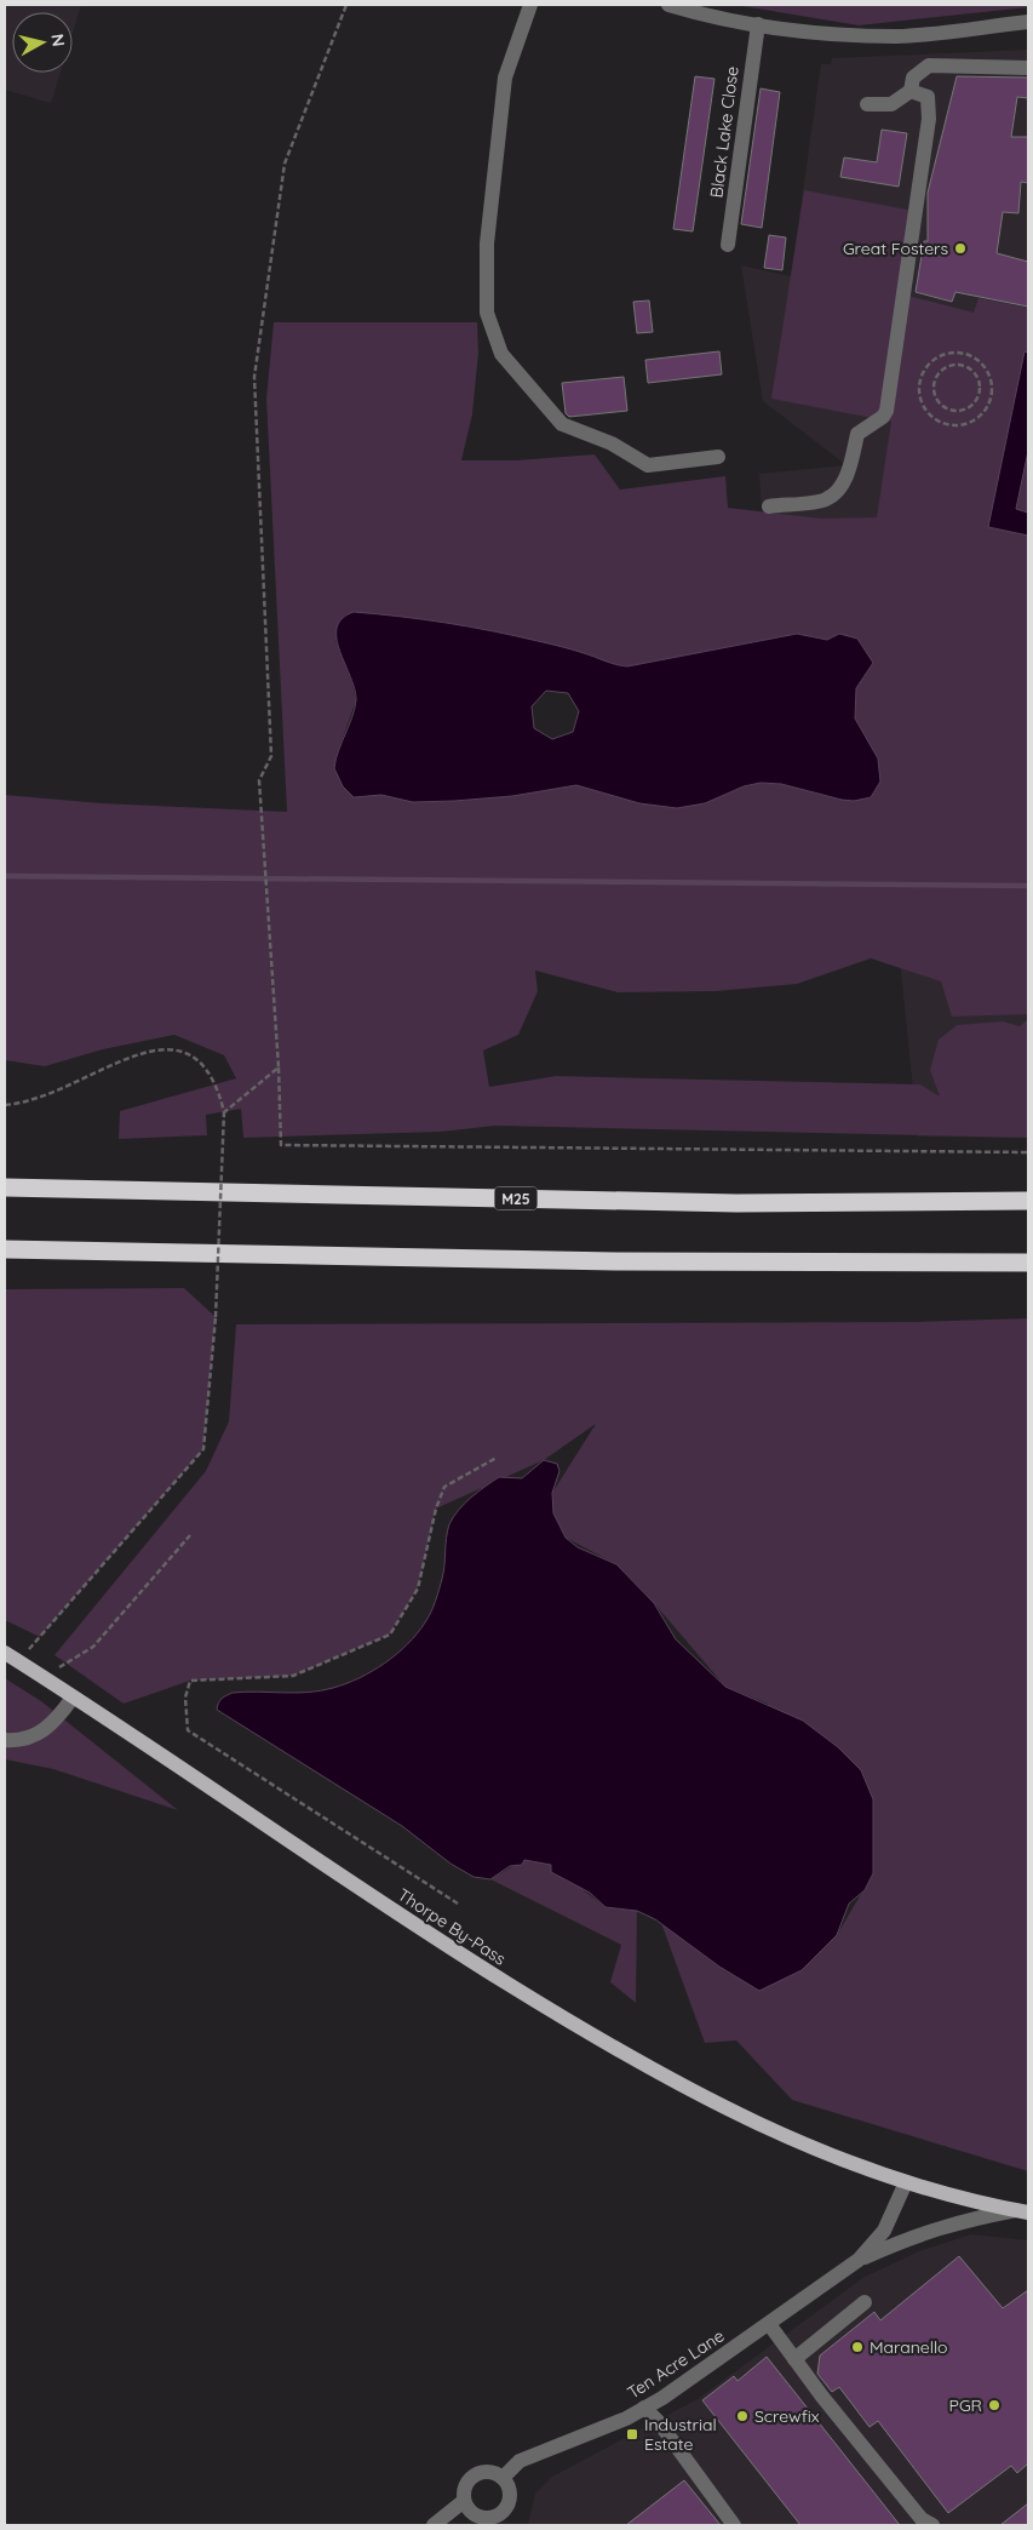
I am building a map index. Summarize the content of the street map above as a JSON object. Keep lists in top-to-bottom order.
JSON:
{
  "streets": {
    "highway": ["M25"],
    "main road": ["Thorpe By-Pass"],
    "street": ["Black Lake Close", "Ten Acre Lane"]
  },
  "crossings": [
    ["Thorpe By-Pass", "Ten Acre Lane"]
  ],
  "places": {
    "other": [
      "Great Fosters",
      "Maranello",
      "PGR",
      "Screwfix"
    ],
    "transit": ["Industrial Estate"]
  },
  "north": "right"
}
